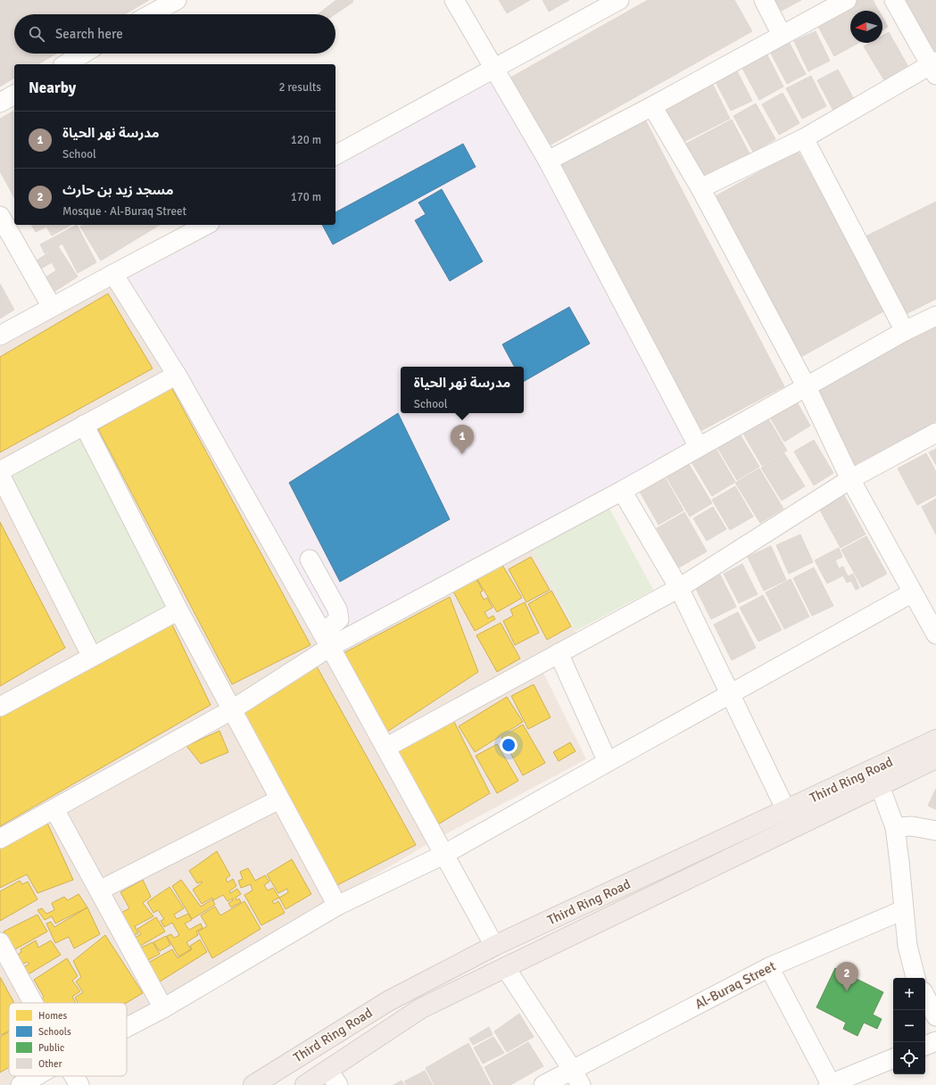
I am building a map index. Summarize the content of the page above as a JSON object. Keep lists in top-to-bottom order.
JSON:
{
  "streets": {
    "highway": ["Third Ring Road"],
    "street": ["Al-Buraq Street"]
  },
  "legend": [
    "Homes",
    "Schools",
    "Public",
    "Other"
  ],
  "north": "left",
  "page": {
    "search": "Search here",
    "heading": ["Nearby", "2 results"],
    "list": [
      {
        "mark": "1",
        "name": "مدرسة نهر الحياة",
        "note": "School",
        "value": "120 m"
      },
      {
        "mark": "2",
        "name": "مسجد زيد بن حارث",
        "note": "Mosque · Al-Buraq Street",
        "value": "170 m"
      }
    ],
    "popup": ["مدرسة نهر الحياة", "School"],
    "pins": ["1", "2"],
    "map_buttons": ["+", "−"]
  }
}
